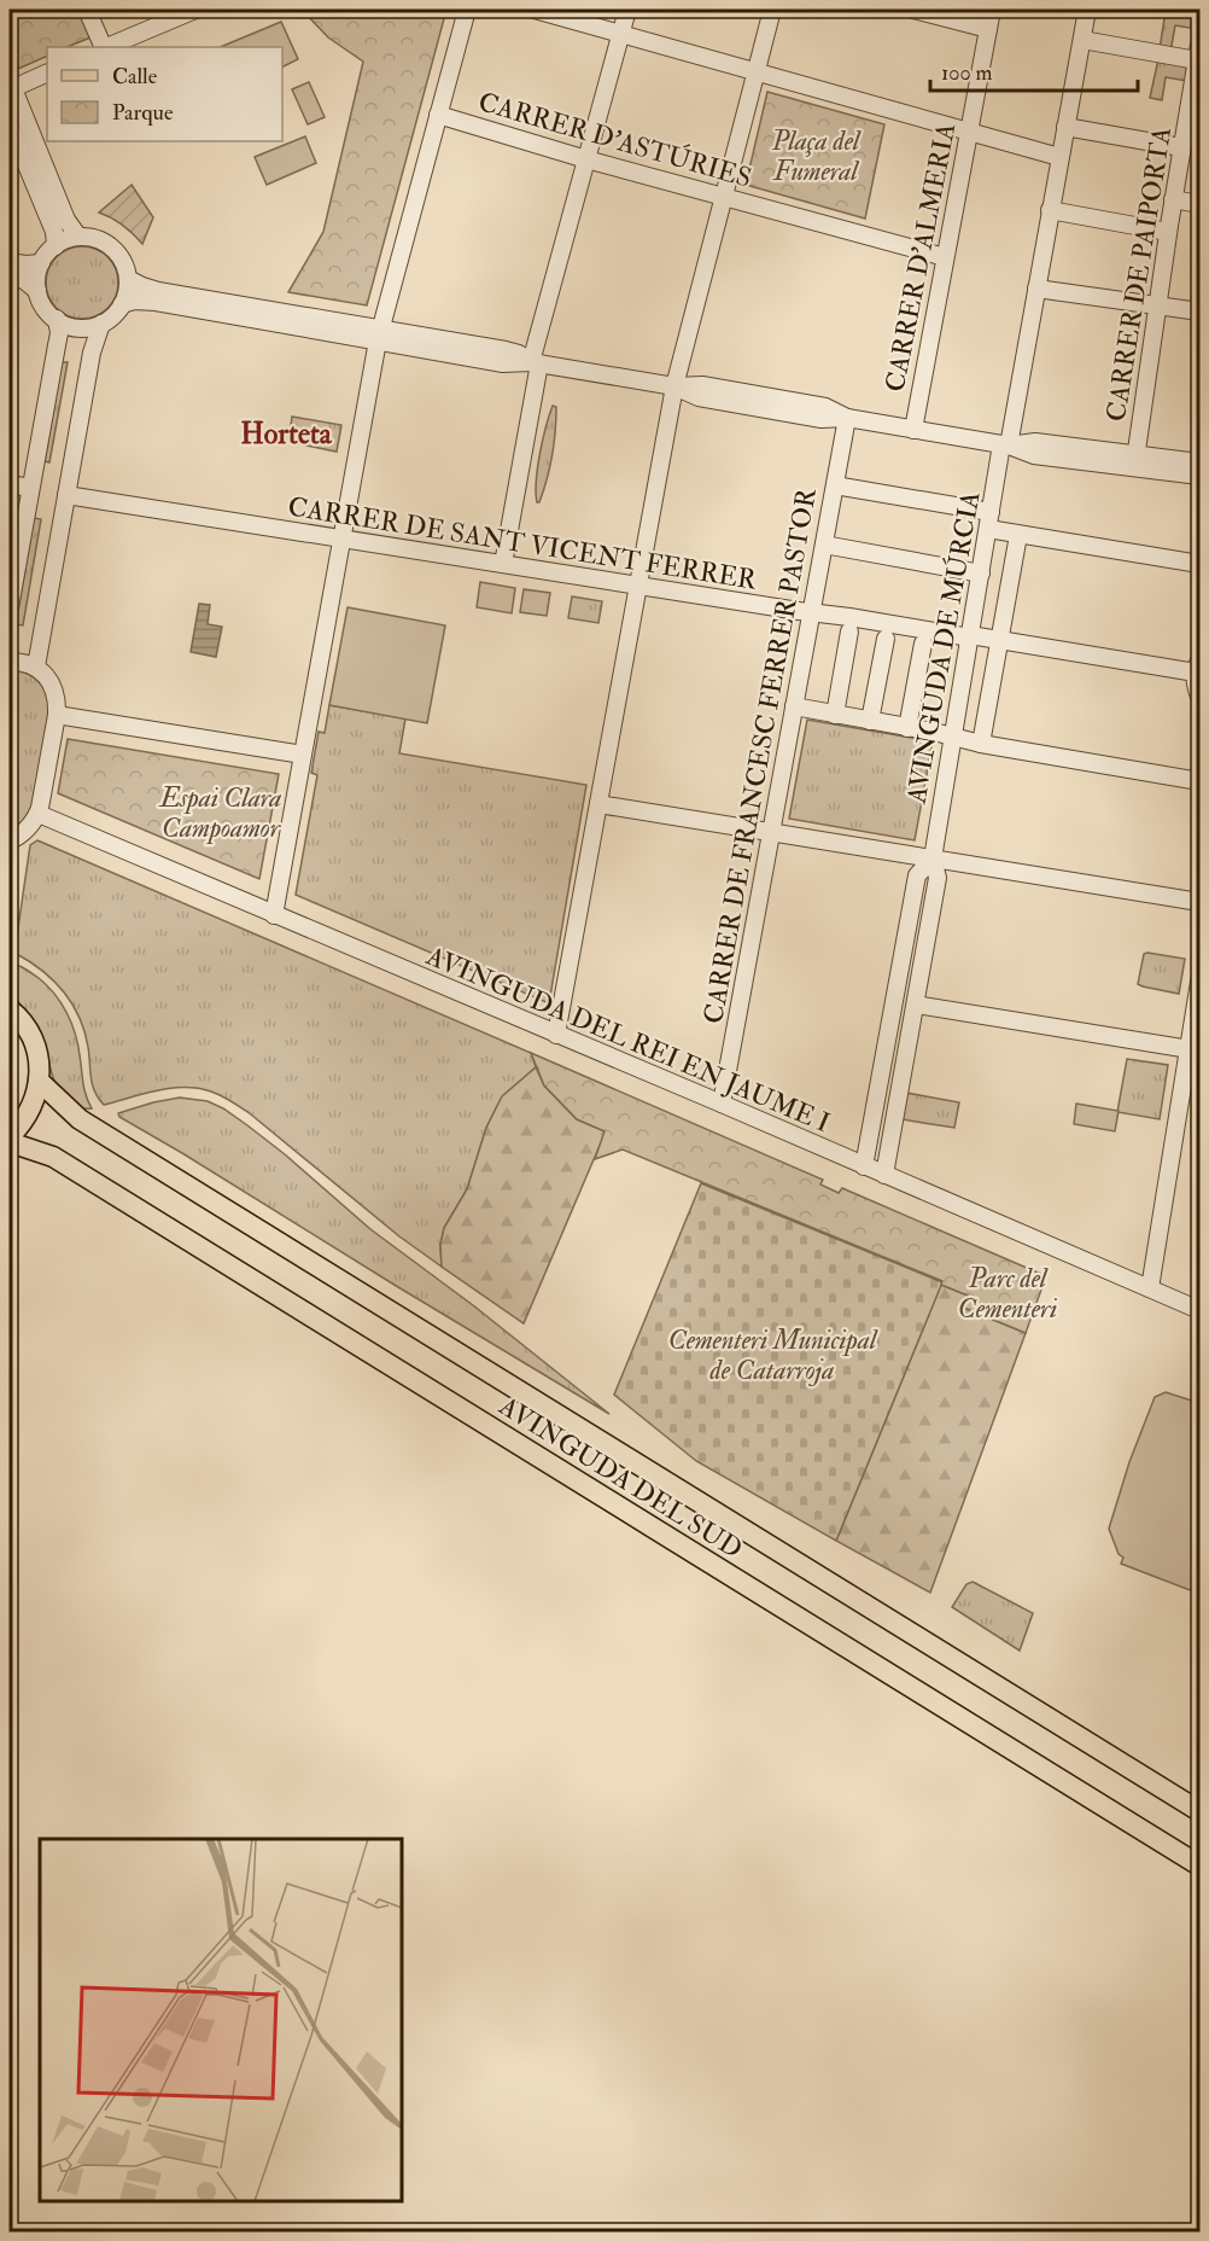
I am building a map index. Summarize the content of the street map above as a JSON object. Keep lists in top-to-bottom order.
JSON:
{
  "streets": {
    "main road": ["AVINGUDA DEL SUD"],
    "street": [
      "CARRER D'ASTÚRIES",
      "CARRER D'ALMERIA",
      "CARRER DE PAIPORTA",
      "CARRER DE SANT VICENT FERRER",
      "AVINGUDA DE MÚRCIA",
      "CARRER DE FRANCESC FERRER PASTOR",
      "AVINGUDA DEL REI EN JAUME I"
    ]
  },
  "crossings": [
    ["CARRER D'ASTÚRIES", "CARRER D'ALMERIA"],
    ["CARRER DE SANT VICENT FERRER", "AVINGUDA DE MÚRCIA"],
    ["CARRER DE SANT VICENT FERRER", "CARRER DE FRANCESC FERRER PASTOR"],
    ["AVINGUDA DE MÚRCIA", "AVINGUDA DEL REI EN JAUME I"],
    ["CARRER DE FRANCESC FERRER PASTOR", "AVINGUDA DEL REI EN JAUME I"]
  ],
  "districts": ["Horteta"],
  "parks": [
    "Plaça del Fumeral",
    "Espai Clara Campoamor",
    "Parc del Cementeri",
    "Cementeri Municipal de Catarroja"
  ],
  "legend": ["Calle", "Parque"],
  "scale_bar": "100 m"
}
